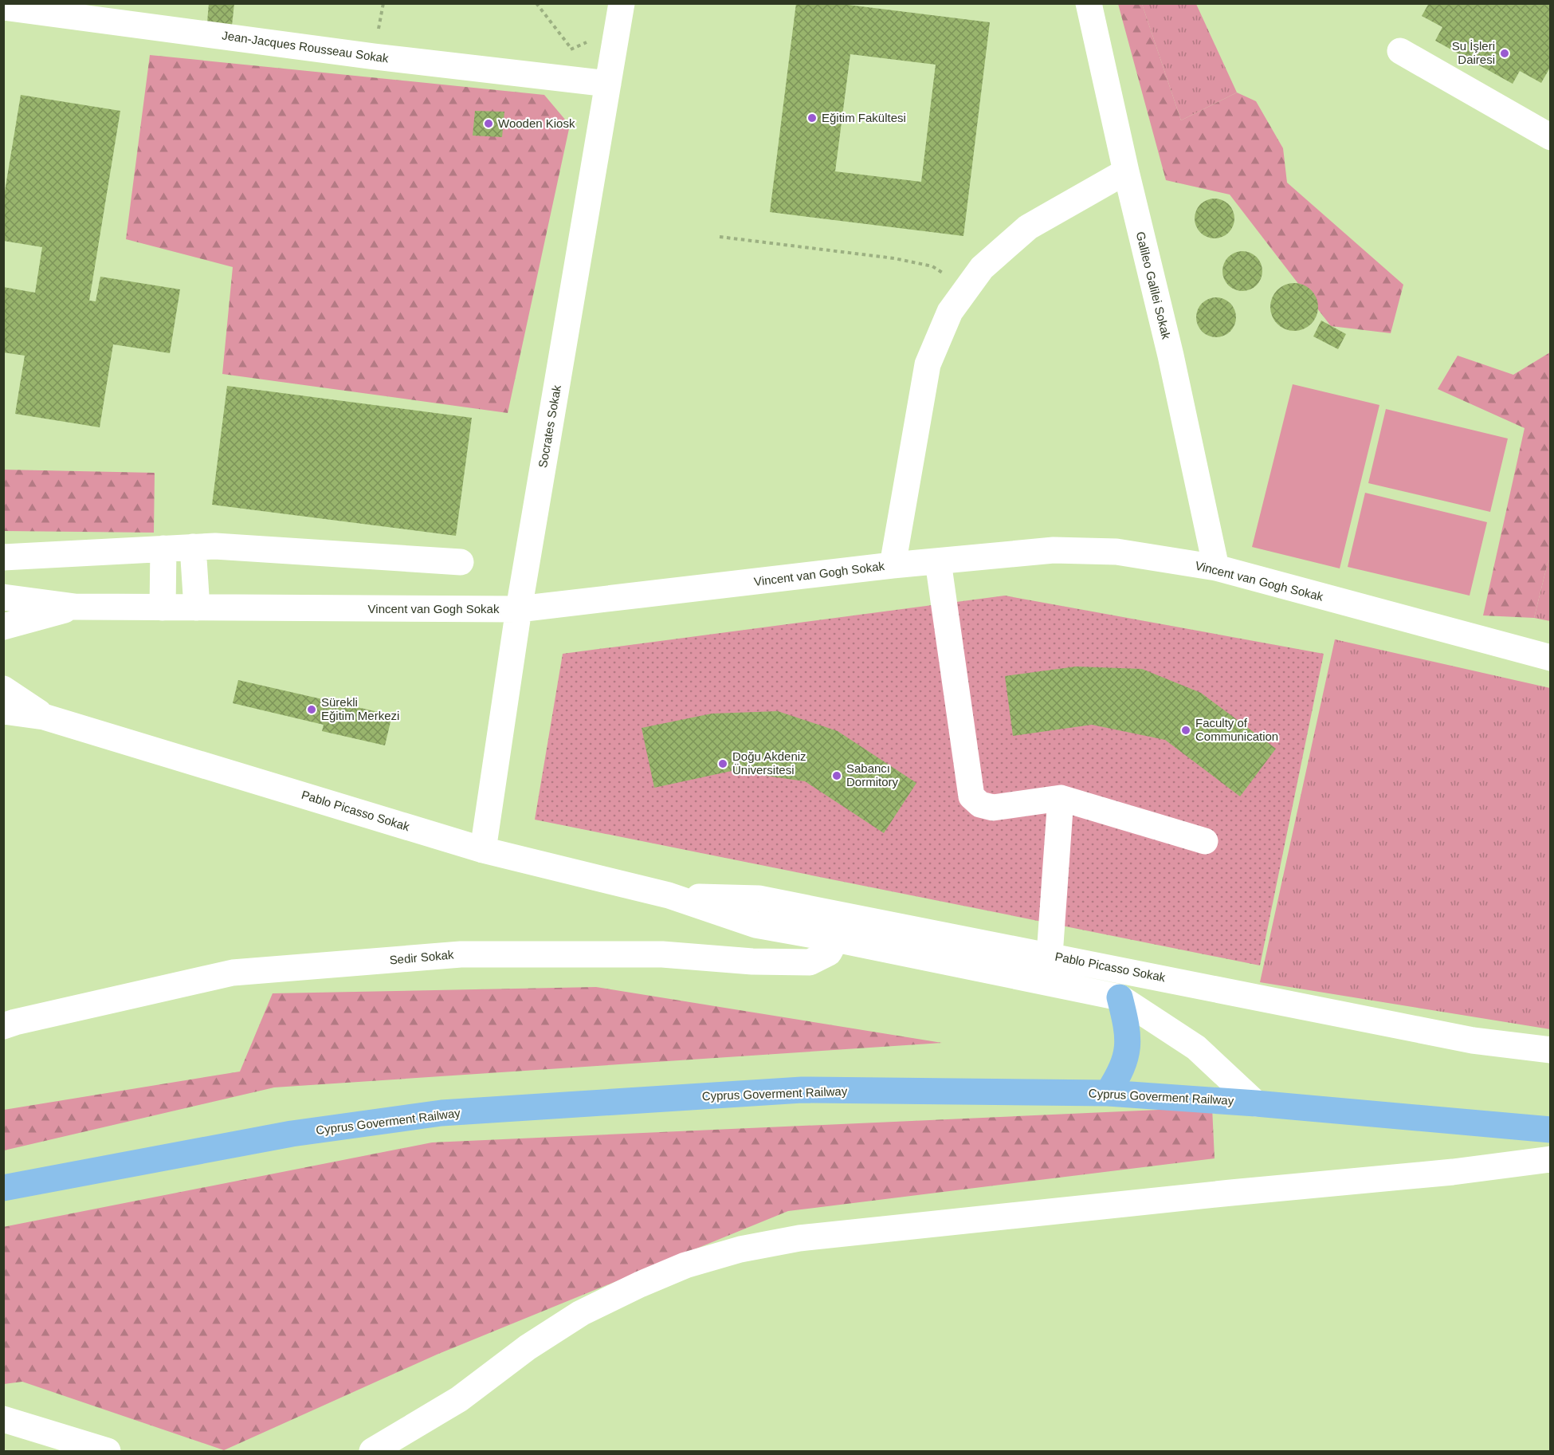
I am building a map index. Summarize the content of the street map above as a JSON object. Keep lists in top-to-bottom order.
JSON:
{
  "streets": {
    "main road": ["Cyprus Goverment Railway"],
    "street": [
      "Jean-Jacques Rousseau Sokak",
      "Galileo Galilei Sokak",
      "Socrates Sokak",
      "Vincent van Gogh Sokak",
      "Pablo Picasso Sokak",
      "Sedir Sokak"
    ]
  },
  "crossings": [
    ["Jean-Jacques Rousseau Sokak", "Socrates Sokak"],
    ["Galileo Galilei Sokak", "Vincent van Gogh Sokak"],
    ["Socrates Sokak", "Vincent van Gogh Sokak"],
    ["Socrates Sokak", "Pablo Picasso Sokak"],
    ["Pablo Picasso Sokak", "Sedir Sokak"],
    ["Pablo Picasso Sokak", "Cyprus Goverment Railway"]
  ],
  "places": [
    "Su İşleri Dairesi",
    "Eğitim Fakültesi",
    "Wooden Kiosk",
    "Sürekli Eğitim Merkezi",
    "Faculty of Communication",
    "Doğu Akdeniz Üniversitesi",
    "Sabancı Dormitory"
  ]
}
